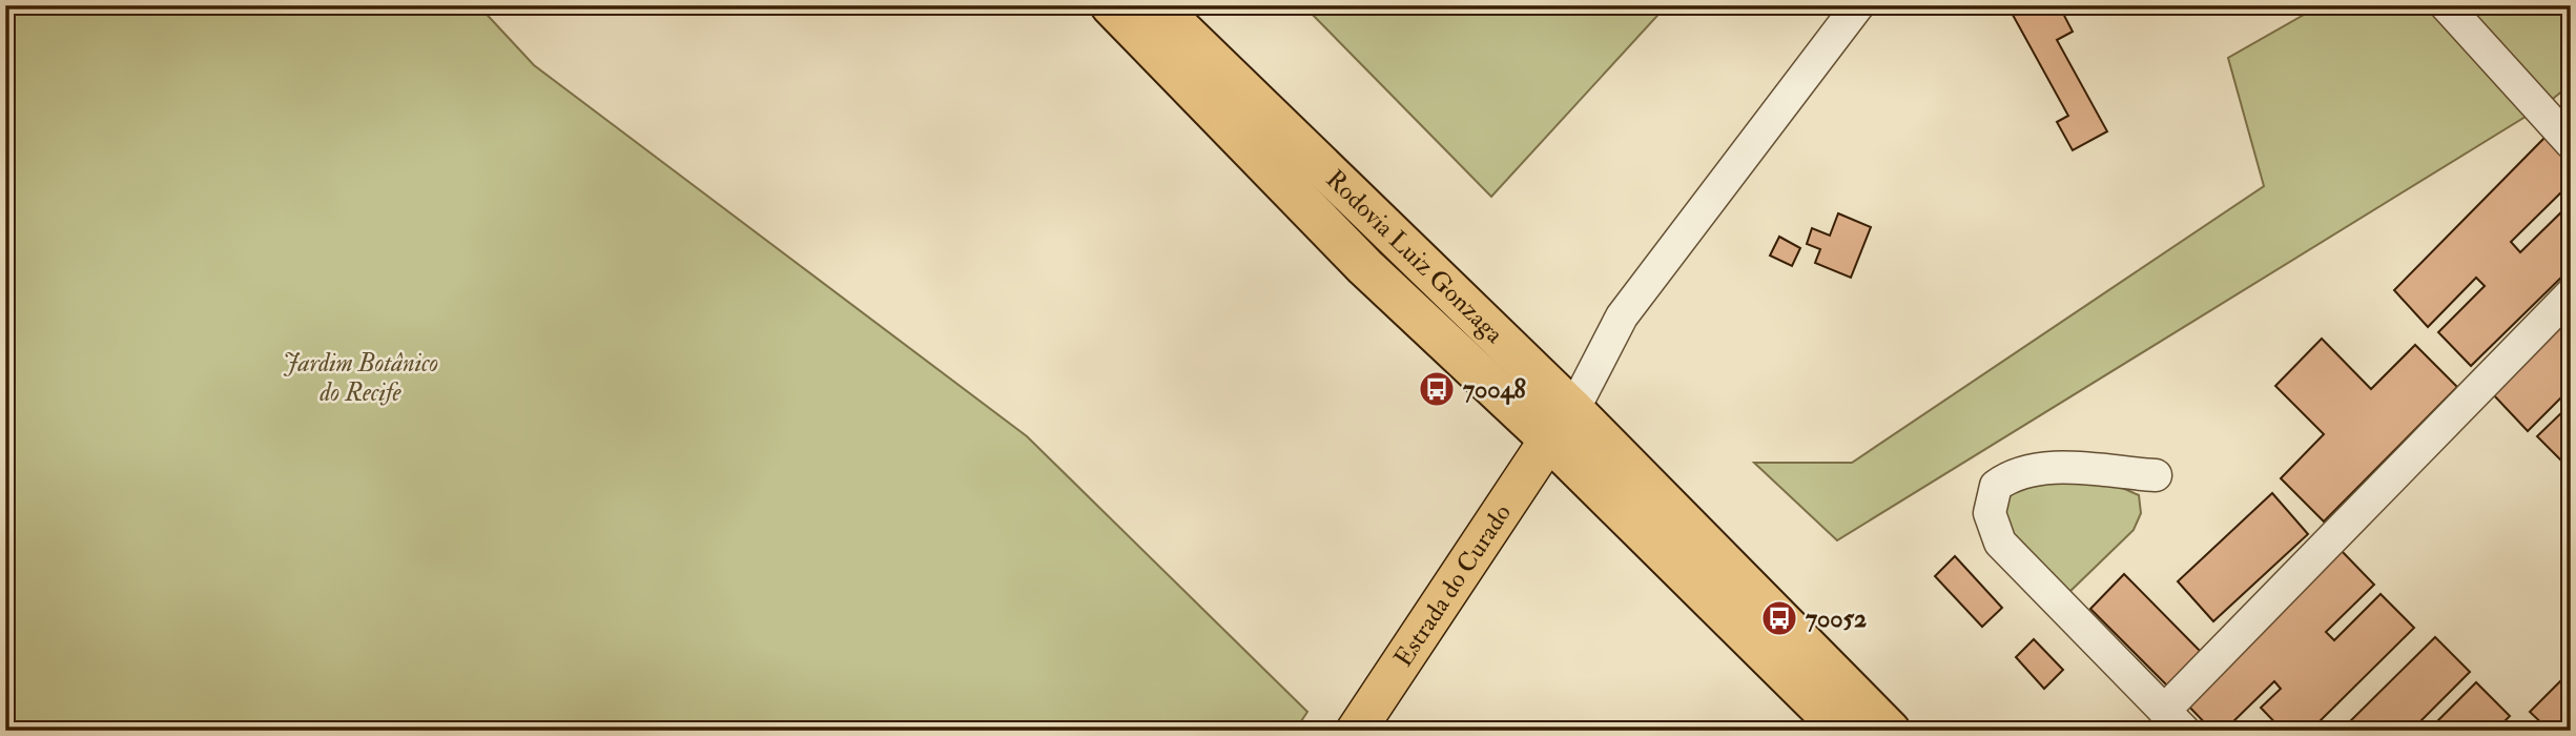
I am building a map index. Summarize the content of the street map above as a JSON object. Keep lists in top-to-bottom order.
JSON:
{
  "streets": {
    "highway": ["Rodovia Luiz Gonzaga"],
    "main road": ["Estrada do Curado"]
  },
  "crossings": [
    ["Rodovia Luiz Gonzaga", "Estrada do Curado"]
  ],
  "parks": ["Jardim Botânico do Recife"],
  "places": {
    "bus stop": ["70048", "70052"]
  }
}
